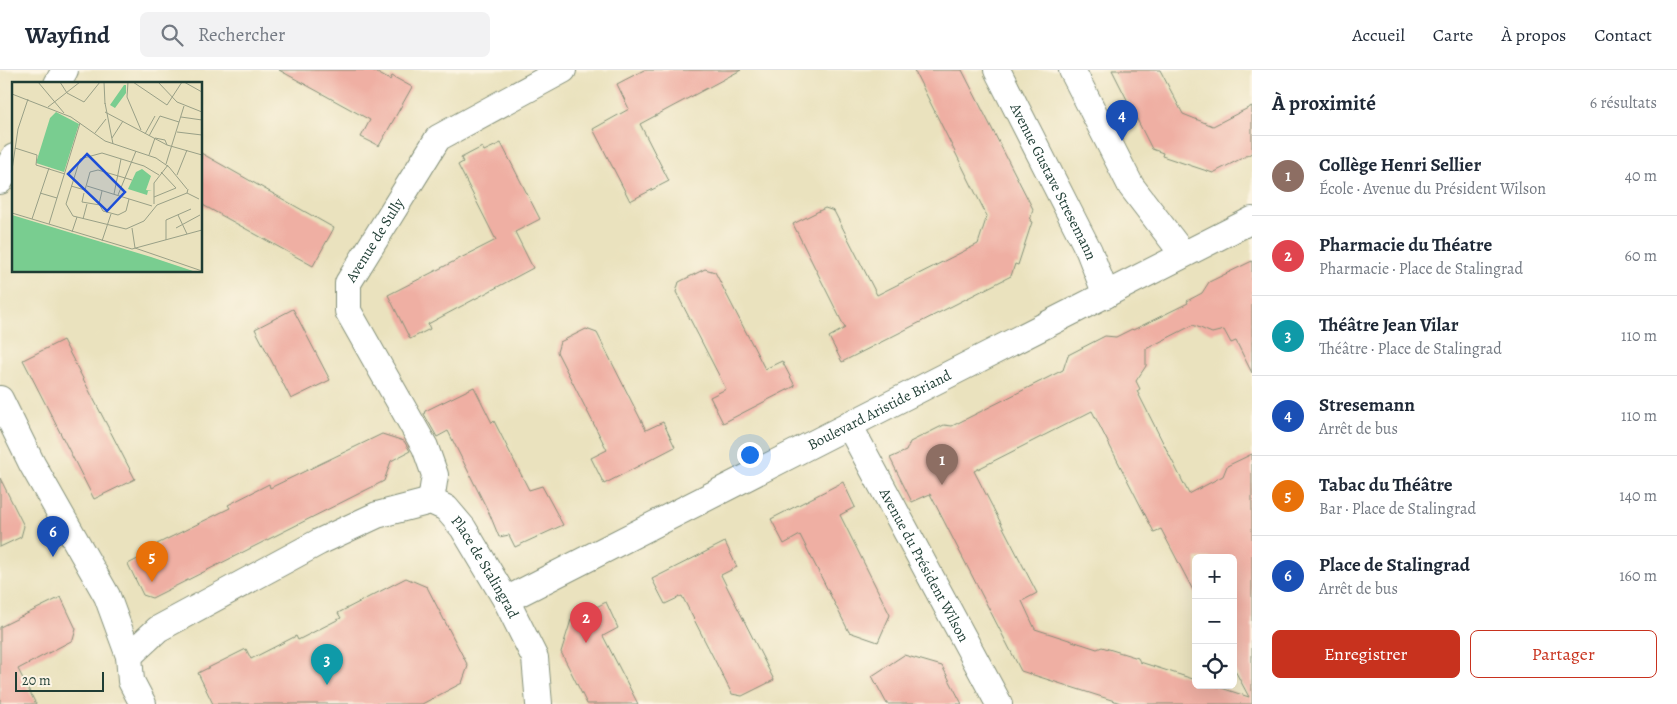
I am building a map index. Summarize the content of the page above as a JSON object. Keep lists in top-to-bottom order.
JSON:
{
  "streets": {
    "street": [
      "Avenue Gustave Stresemann",
      "Avenue de Sully",
      "Boulevard Aristide Briand",
      "Avenue du Président Wilson",
      "Place de Stalingrad"
    ]
  },
  "crossings": [
    ["Avenue Gustave Stresemann", "Boulevard Aristide Briand"],
    ["Avenue de Sully", "Place de Stalingrad"],
    ["Boulevard Aristide Briand", "Avenue du Président Wilson"],
    ["Boulevard Aristide Briand", "Place de Stalingrad"]
  ],
  "scale_bar": "20 m",
  "page": {
    "header": "Wayfind",
    "search": "Rechercher",
    "nav": [
      "Accueil",
      "Carte",
      "À propos",
      "Contact"
    ],
    "heading": ["À proximité", "6 résultats"],
    "pins": [
      "4",
      "1",
      "6",
      "5",
      "2",
      "3"
    ],
    "list": [
      {
        "mark": "1",
        "name": "Collège Henri Sellier",
        "note": "École · Avenue du Président Wilson",
        "value": "40 m"
      },
      {
        "mark": "2",
        "name": "Pharmacie du Théatre",
        "note": "Pharmacie · Place de Stalingrad",
        "value": "60 m"
      },
      {
        "mark": "3",
        "name": "Théâtre Jean Vilar",
        "note": "Théâtre · Place de Stalingrad",
        "value": "110 m"
      },
      {
        "mark": "4",
        "name": "Stresemann",
        "note": "Arrêt de bus",
        "value": "110 m"
      },
      {
        "mark": "5",
        "name": "Tabac du Théâtre",
        "note": "Bar · Place de Stalingrad",
        "value": "140 m"
      },
      {
        "mark": "6",
        "name": "Place de Stalingrad",
        "note": "Arrêt de bus",
        "value": "160 m"
      }
    ],
    "map_buttons": ["+", "−"],
    "buttons": ["Enregistrer", "Partager"],
    "scale": "20 m"
  }
}
